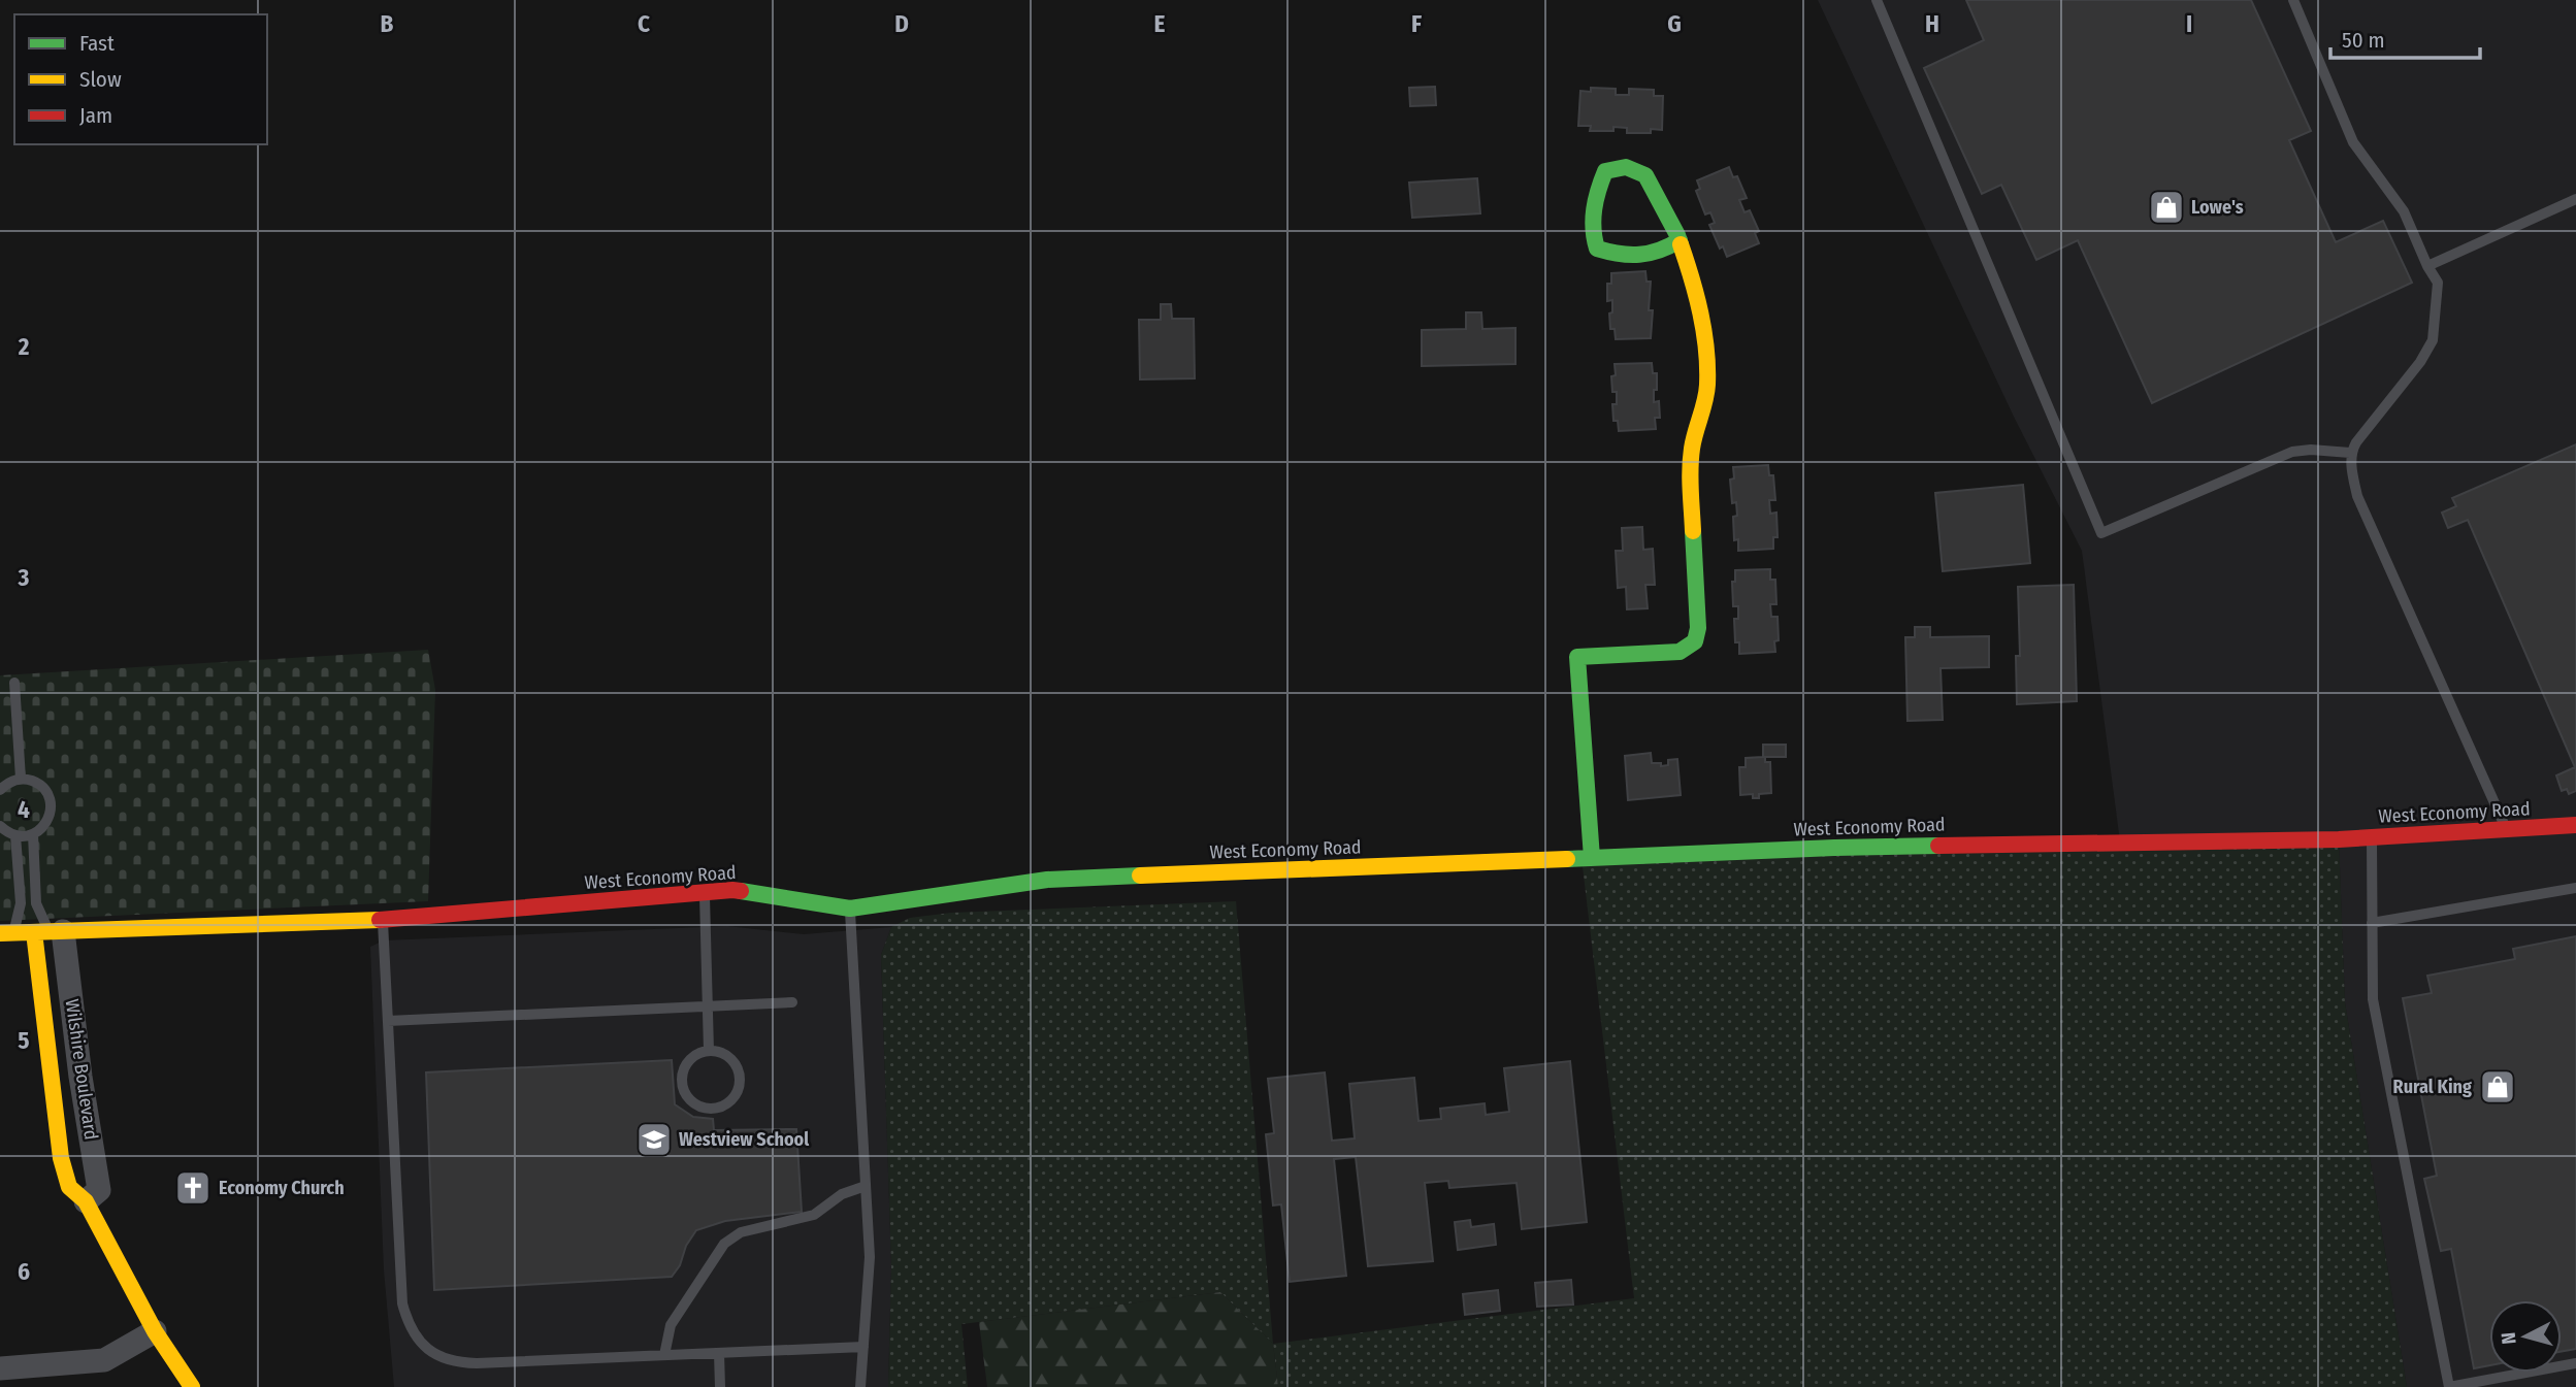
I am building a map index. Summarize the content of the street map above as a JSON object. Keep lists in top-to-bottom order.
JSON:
{
  "streets": {
    "street": ["West Economy Road", "Wilshire Boulevard"]
  },
  "crossings": [
    ["West Economy Road", "Wilshire Boulevard"]
  ],
  "places": {
    "shop": ["Lowe's", "Rural King"],
    "school or university": ["Westview School"],
    "church": ["Economy Church"]
  },
  "legend": ["Fast", "Slow", "Jam"],
  "scale_bar": "50 m",
  "north": "left",
  "grid": {
    "columns": [
      "B",
      "C",
      "D",
      "E",
      "F",
      "G",
      "H",
      "I"
    ],
    "rows": [
      "2",
      "3",
      "4",
      "5",
      "6"
    ]
  }
}
